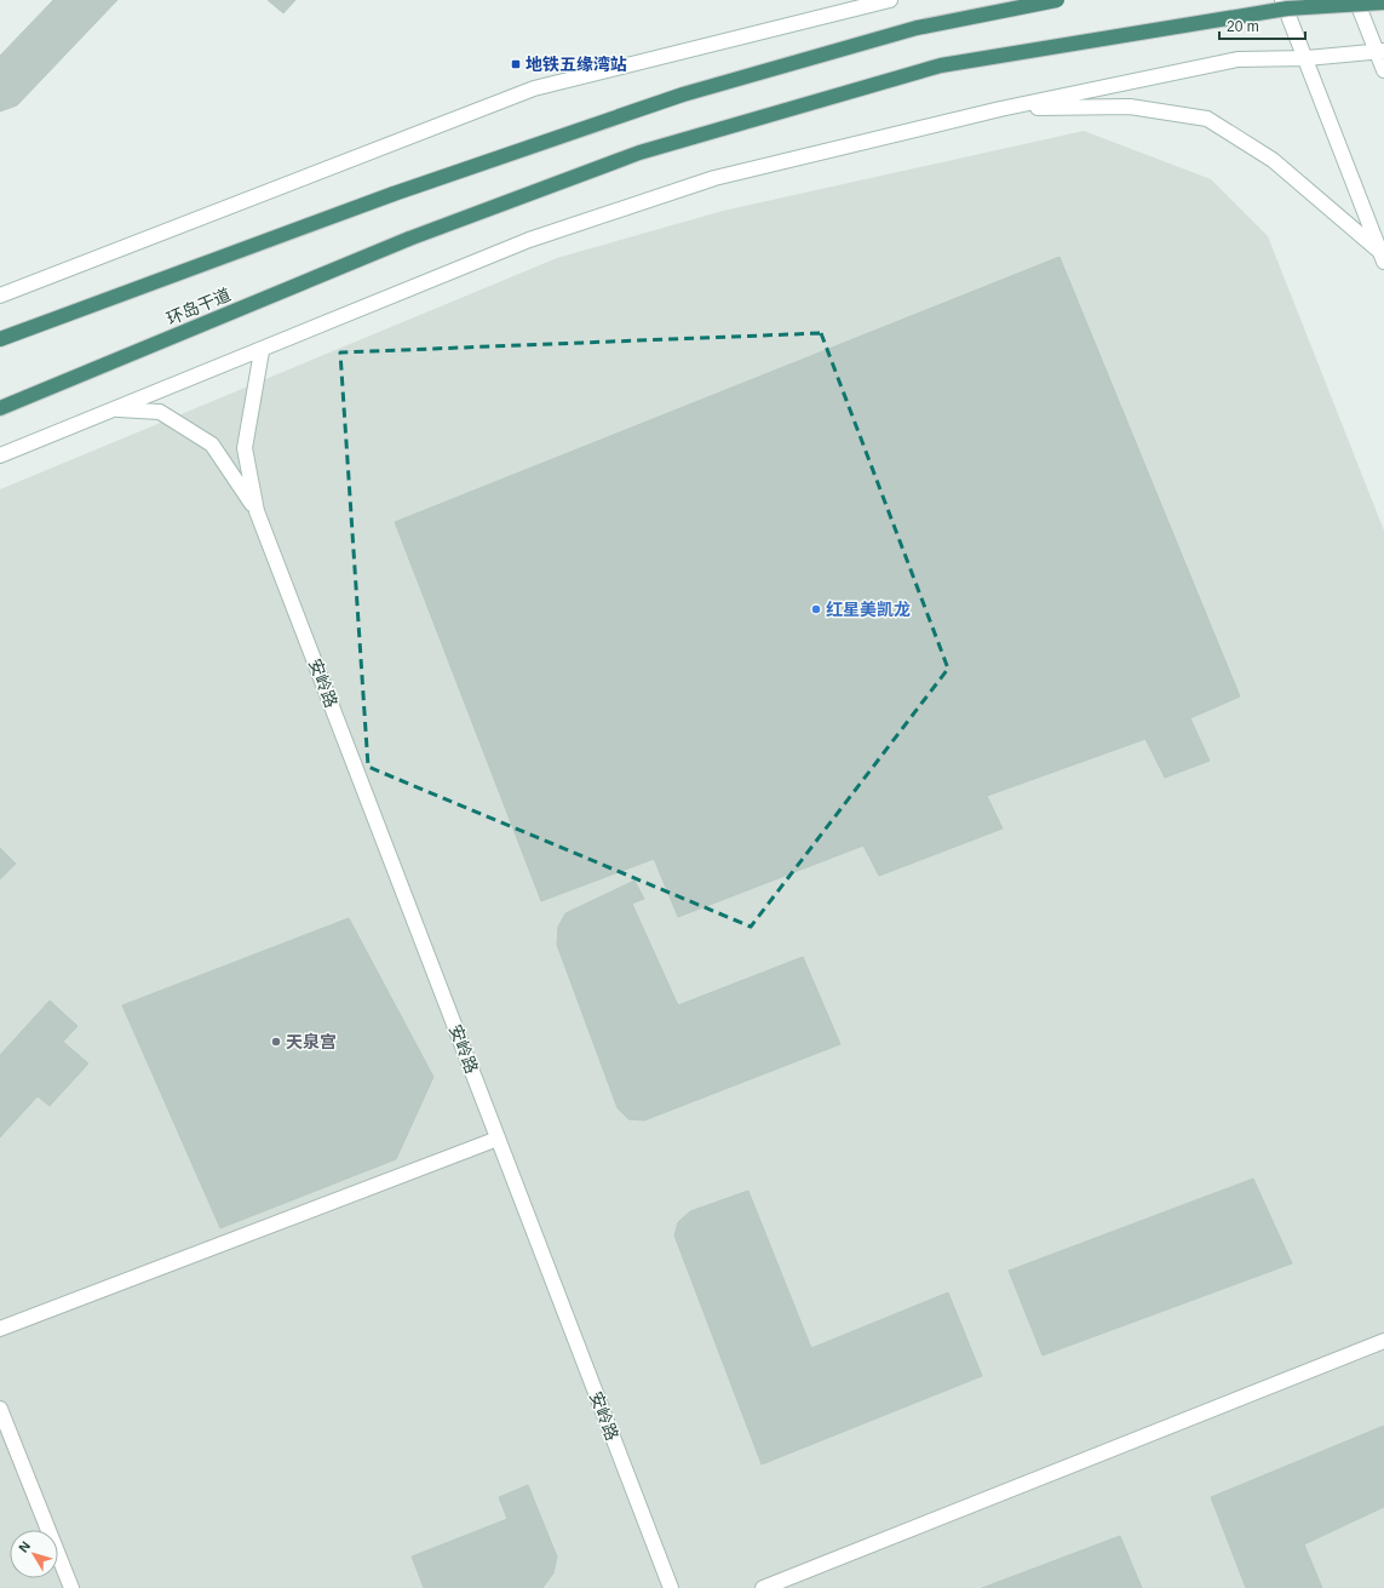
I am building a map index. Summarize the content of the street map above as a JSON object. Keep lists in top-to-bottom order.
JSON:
{
  "streets": {
    "highway": ["环岛干道"],
    "main road": ["安岭路"]
  },
  "places": {
    "transit": ["地铁五缘湾站"],
    "other": ["红星美凯龙", "天泉宫"]
  },
  "scale_bar": "20 m",
  "north": "top left"
}
